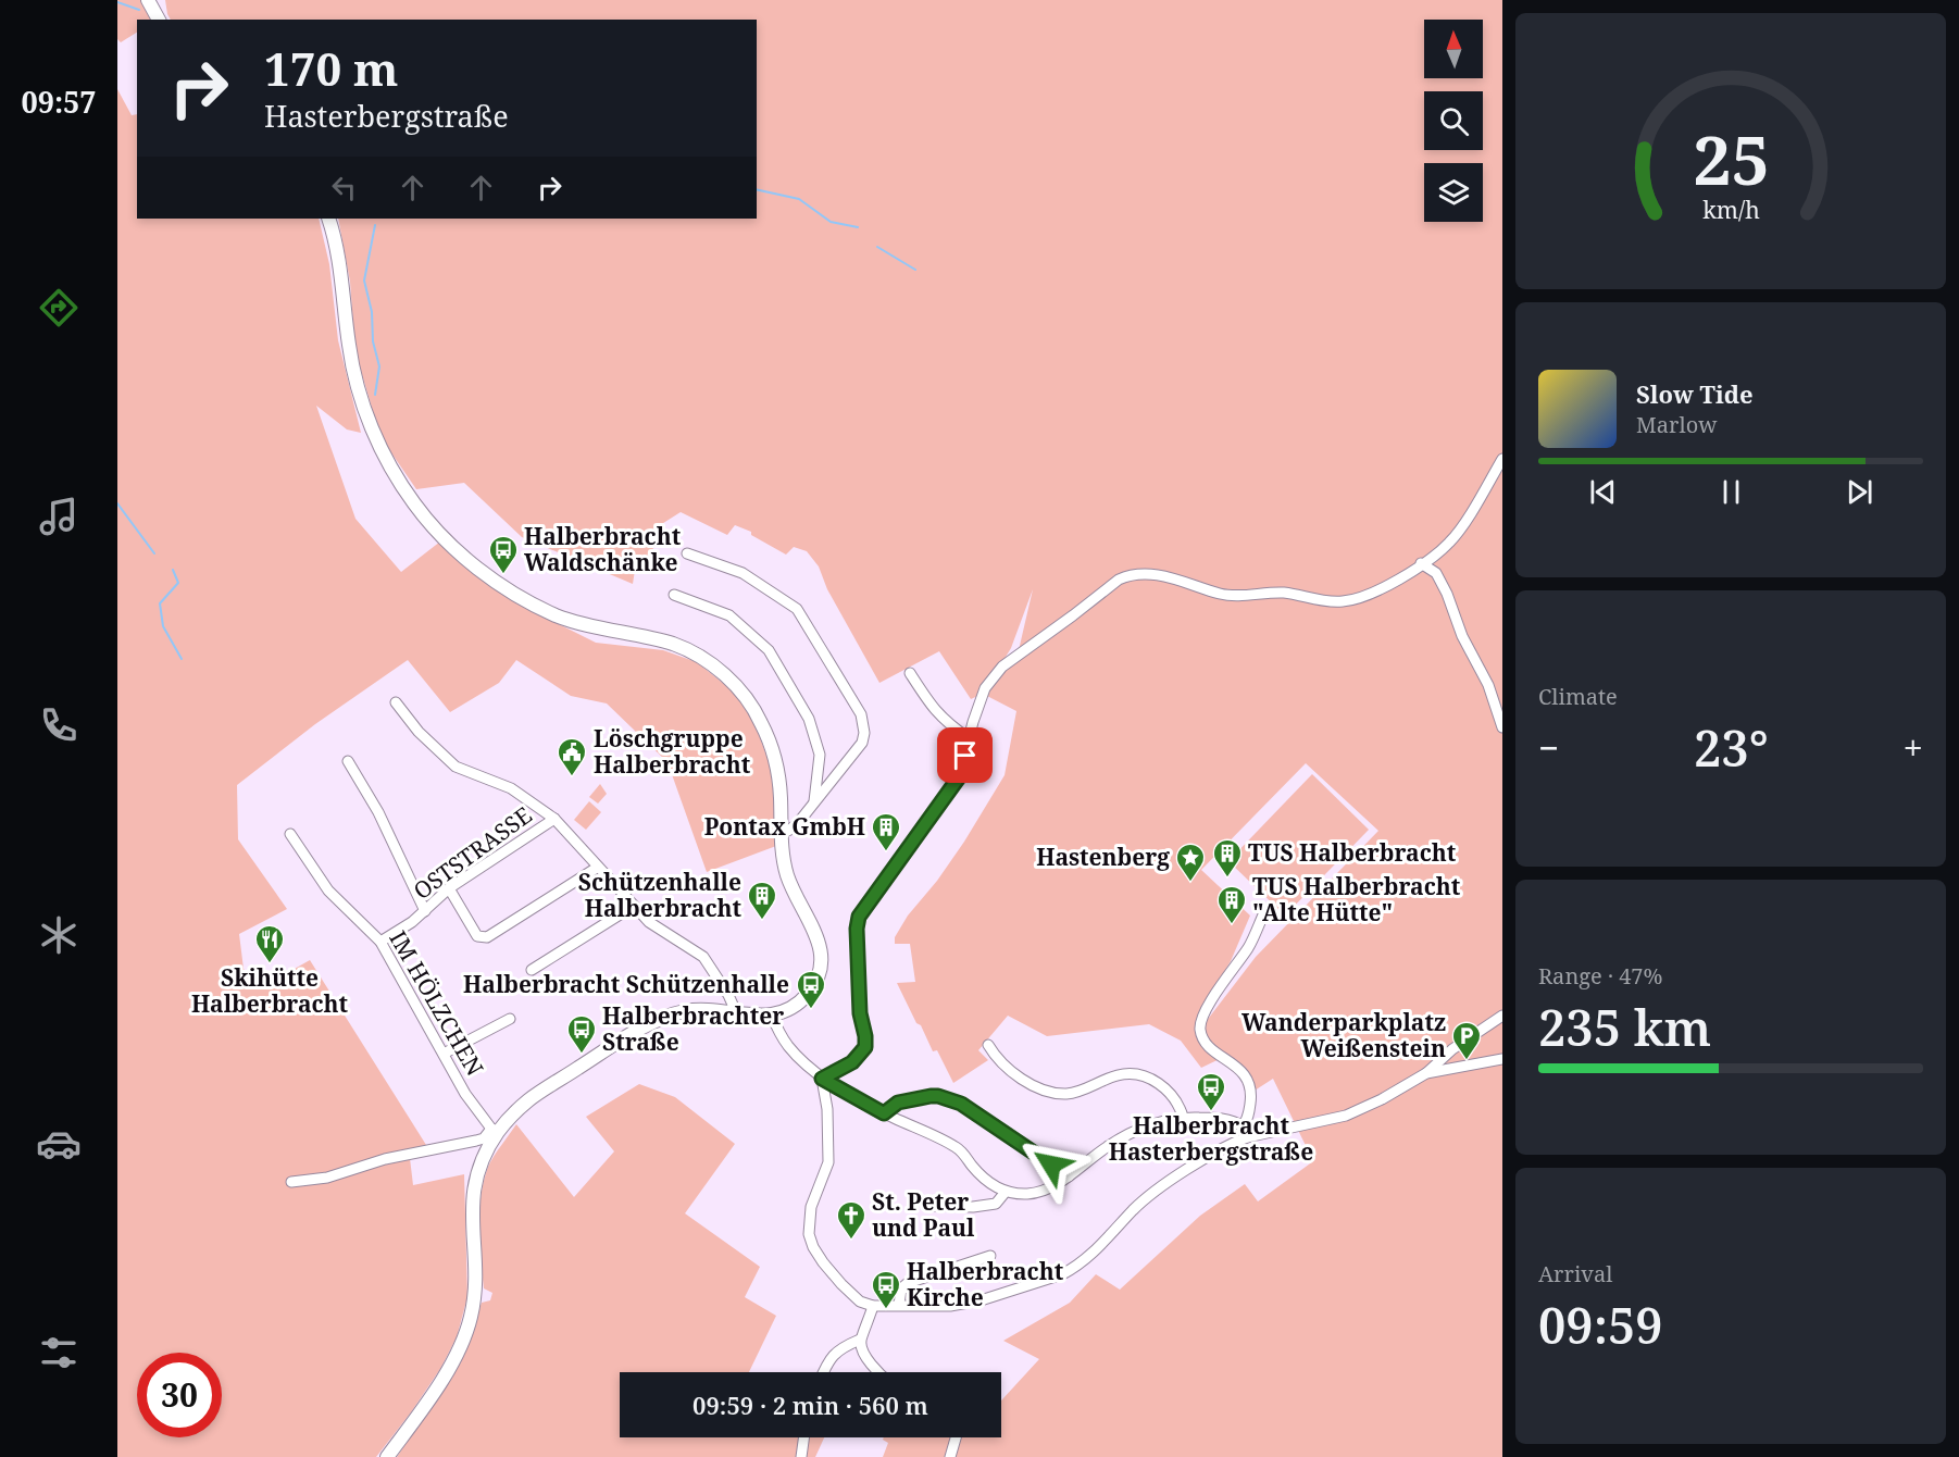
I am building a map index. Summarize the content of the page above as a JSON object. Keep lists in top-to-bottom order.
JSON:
{
  "streets": {
    "street": ["OSTSTRASSE", "IM HÖLZCHEN"]
  },
  "crossings": [
    ["OSTSTRASSE", "IM HÖLZCHEN"]
  ],
  "places": {
    "bus stop": [
      "Halberbracht Waldschänke",
      "Halberbracht Schützenhalle",
      "Halberbrachter Straße",
      "Halberbracht Hasterbergstraße",
      "Halberbracht Kirche"
    ],
    "public building": ["Löschgruppe Halberbracht"],
    "building": [
      "Pontax GmbH",
      "TUS Halberbracht",
      "Schützenhalle Halberbracht",
      "TUS Halberbracht \"Alte Hütte\""
    ],
    "place": ["Hastenberg"],
    "restaurant": ["Skihütte Halberbracht"],
    "parking": ["Wanderparkplatz Weißenstein"],
    "church": ["St. Peter und Paul"]
  },
  "north": "top",
  "page": {
    "tabs": "09:57",
    "turn": ["170 m", "Hasterbergstraße"],
    "song": ["Slow Tide", "Marlow"],
    "tile": [
      "Climate",
      ["Range · 47%", "235 km"],
      ["Arrival", "09:59"]
    ],
    "heat": ["−", "23°", "+"],
    "limit": "30",
    "trip": "09:59 · 2 min · 560 m",
    "gauge": ["25", "km/h"]
  }
}
